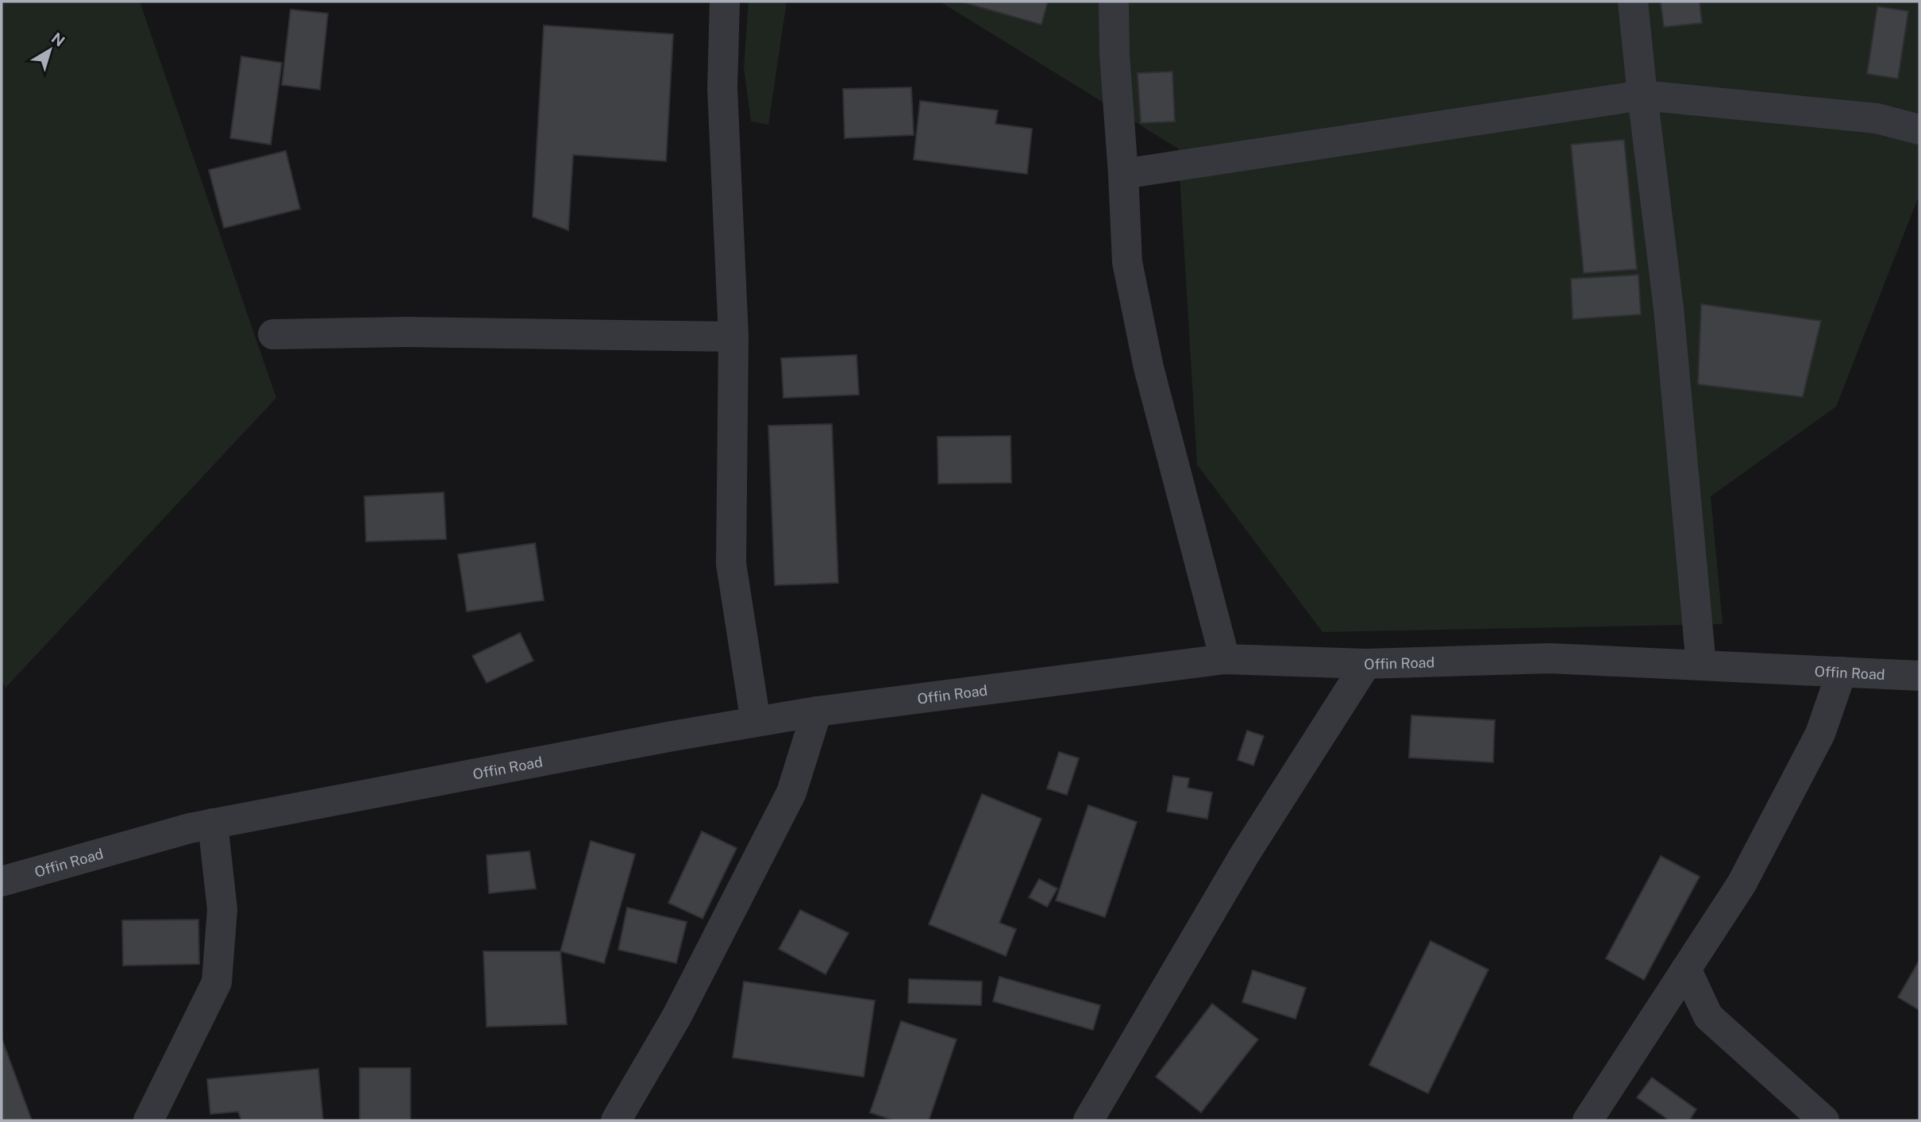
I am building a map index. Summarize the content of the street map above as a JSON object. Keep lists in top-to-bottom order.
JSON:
{
  "streets": {
    "street": ["Offin Road"]
  },
  "north": "top right"
}
